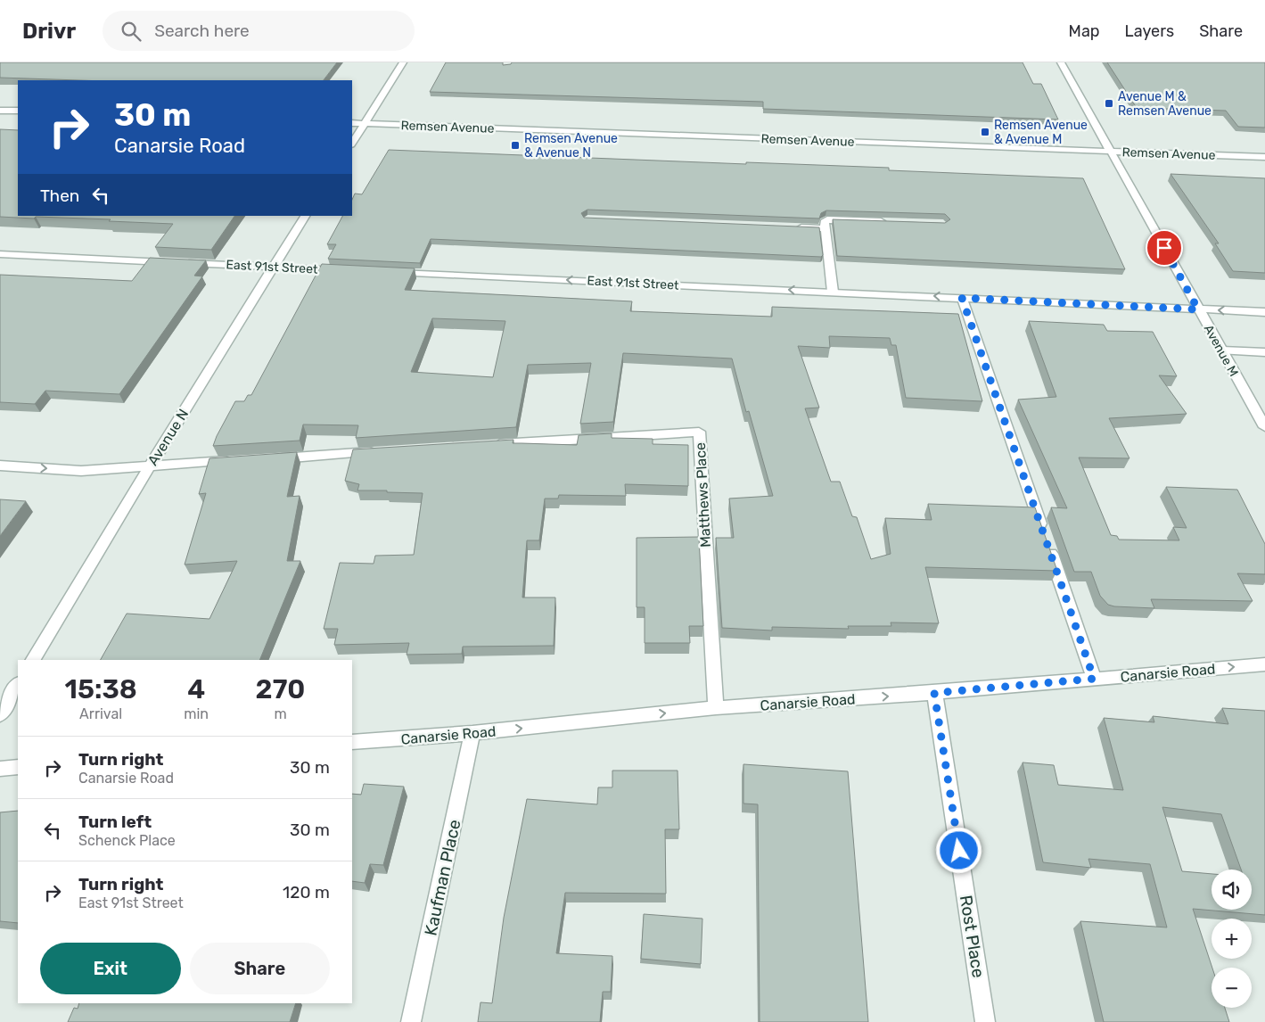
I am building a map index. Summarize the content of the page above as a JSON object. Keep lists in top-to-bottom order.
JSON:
{
  "streets": {
    "street": [
      "Remsen Avenue",
      "East 91st Street",
      "Avenue M",
      "Avenue N",
      "Matthews Place",
      "Canarsie Road",
      "Kaufman Place",
      "Rost Place"
    ]
  },
  "crossings": [
    ["Remsen Avenue", "Avenue M"],
    ["East 91st Street", "Avenue M"],
    ["East 91st Street", "Avenue N"],
    ["Matthews Place", "Canarsie Road"],
    ["Canarsie Road", "Kaufman Place"],
    ["Canarsie Road", "Rost Place"]
  ],
  "one_way": ["East 91st Street", "Canarsie Road"],
  "places": {
    "transit": ["Avenue M & Remsen Avenue", "Remsen Avenue & Avenue M", "Remsen Avenue & Avenue N"]
  },
  "page": {
    "header": "Drivr",
    "search": "Search here",
    "nav": ["Map", "Layers", "Share"],
    "turn": ["30 m", "Canarsie Road"],
    "then": "Then",
    "eta": [
      "15:38",
      "Arrival",
      "4",
      "min",
      "270",
      "m"
    ],
    "list": [
      {
        "name": "Turn right",
        "note": "Canarsie Road",
        "value": "30 m"
      },
      {
        "name": "Turn left",
        "note": "Schenck Place",
        "value": "30 m"
      },
      {
        "name": "Turn right",
        "note": "East 91st Street",
        "value": "120 m"
      }
    ],
    "map_buttons": ["+", "−"],
    "buttons": ["Exit", "Share"]
  }
}
